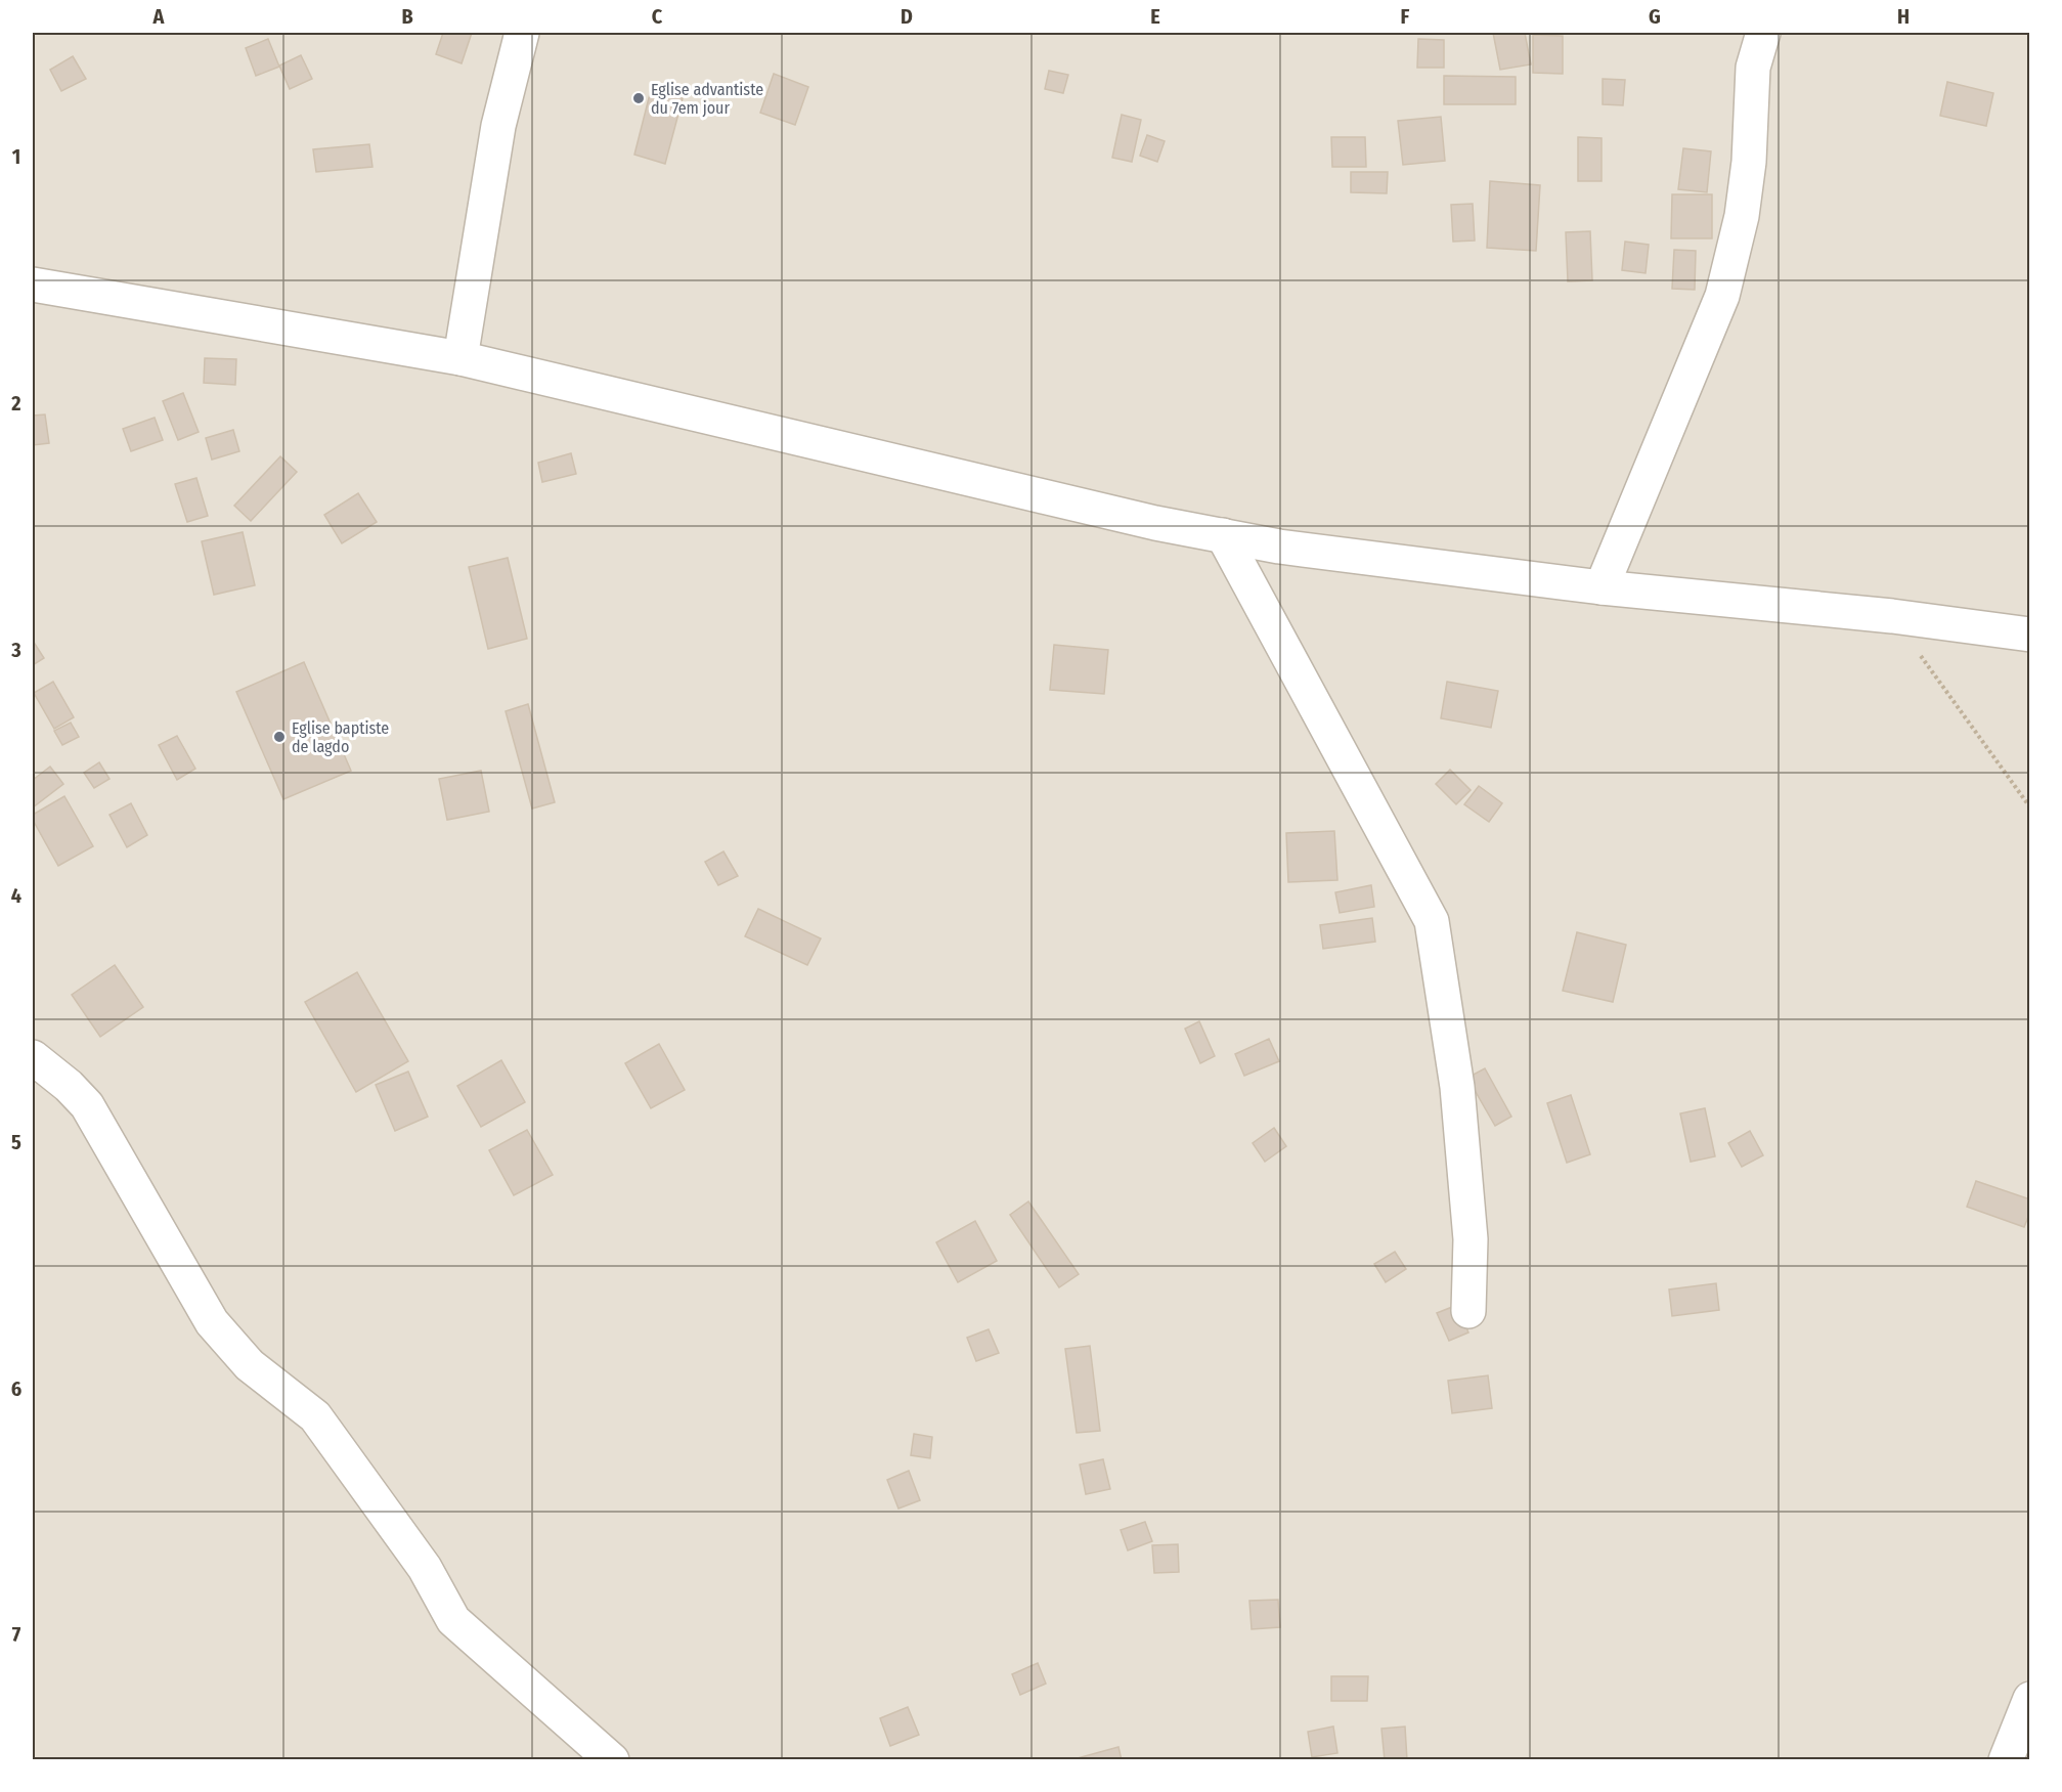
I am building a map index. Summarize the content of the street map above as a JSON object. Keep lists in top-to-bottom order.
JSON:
{
  "places": ["Eglise advantiste du 7em jour", "Eglise baptiste de lagdo"],
  "grid": {
    "columns": [
      "A",
      "B",
      "C",
      "D",
      "E",
      "F",
      "G",
      "H"
    ],
    "rows": [
      "1",
      "2",
      "3",
      "4",
      "5",
      "6",
      "7"
    ]
  }
}
